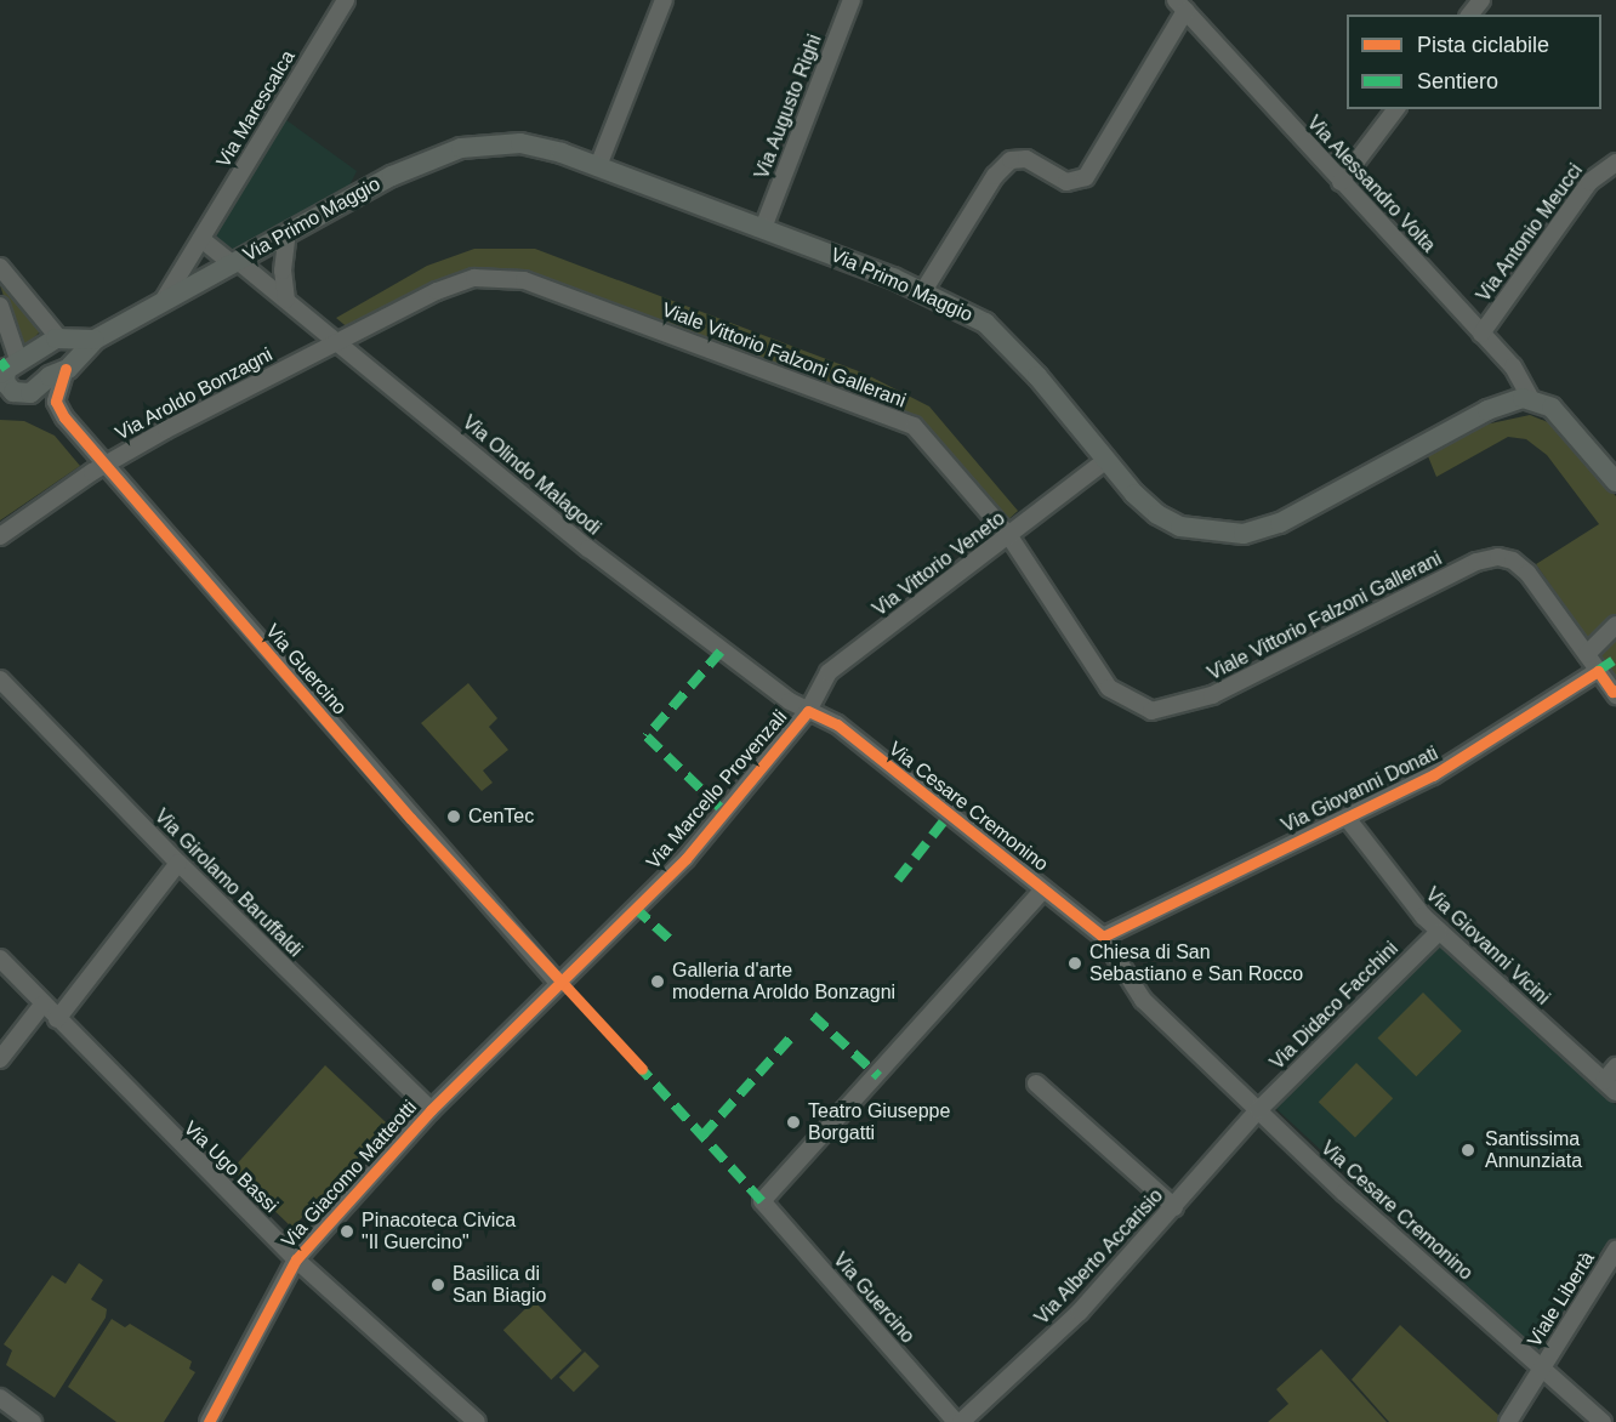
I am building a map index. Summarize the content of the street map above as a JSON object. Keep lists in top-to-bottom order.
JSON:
{
  "streets": {
    "main road": ["Via Primo Maggio"],
    "street": [
      "Via Augusto Righi",
      "Via Marescalca",
      "Via Alessandro Volta",
      "Via Antonio Meucci",
      "Viale Vittorio Falzoni Gallerani",
      "Via Aroldo Bonzagni",
      "Via Olindo Malagodi",
      "Via Vittorio Veneto",
      "Via Guercino",
      "Via Marcello Provenzali",
      "Via Giovanni Donati",
      "Via Cesare Cremonino",
      "Via Girolamo Baruffaldi",
      "Via Giovanni Vicini",
      "Via Didaco Facchini",
      "Via Ugo Bassi",
      "Via Giacomo Matteotti",
      "Via Alberto Accarisio",
      "Viale Libertà"
    ]
  },
  "crossings": [
    ["Via Augusto Righi", "Via Primo Maggio"],
    ["Via Marescalca", "Via Primo Maggio"],
    ["Via Alessandro Volta", "Via Primo Maggio"],
    ["Via Alessandro Volta", "Via Antonio Meucci"],
    ["Via Primo Maggio", "Via Olindo Malagodi"],
    ["Via Primo Maggio", "Via Vittorio Veneto"],
    ["Viale Vittorio Falzoni Gallerani", "Via Aroldo Bonzagni"],
    ["Viale Vittorio Falzoni Gallerani", "Via Olindo Malagodi"],
    ["Viale Vittorio Falzoni Gallerani", "Via Vittorio Veneto"],
    ["Via Aroldo Bonzagni", "Via Olindo Malagodi"],
    ["Via Aroldo Bonzagni", "Via Guercino"],
    ["Via Olindo Malagodi", "Via Vittorio Veneto"],
    ["Via Olindo Malagodi", "Via Marcello Provenzali"],
    ["Via Olindo Malagodi", "Via Cesare Cremonino"],
    ["Via Vittorio Veneto", "Via Marcello Provenzali"],
    ["Via Vittorio Veneto", "Via Cesare Cremonino"],
    ["Via Guercino", "Via Marcello Provenzali"],
    ["Via Guercino", "Via Cesare Cremonino"],
    ["Via Guercino", "Via Giacomo Matteotti"],
    ["Via Guercino", "Via Alberto Accarisio"],
    ["Via Marcello Provenzali", "Via Cesare Cremonino"],
    ["Via Marcello Provenzali", "Via Giacomo Matteotti"],
    ["Via Giovanni Donati", "Via Cesare Cremonino"],
    ["Via Giovanni Donati", "Via Giovanni Vicini"],
    ["Via Cesare Cremonino", "Via Didaco Facchini"],
    ["Via Cesare Cremonino", "Via Alberto Accarisio"],
    ["Via Cesare Cremonino", "Viale Libertà"],
    ["Via Girolamo Baruffaldi", "Via Giacomo Matteotti"],
    ["Via Giovanni Vicini", "Via Didaco Facchini"],
    ["Via Didaco Facchini", "Via Alberto Accarisio"],
    ["Via Ugo Bassi", "Via Giacomo Matteotti"]
  ],
  "places": [
    "CenTec",
    "Chiesa di San Sebastiano e San Rocco",
    "Galleria d'arte moderna Aroldo Bonzagni",
    "Teatro Giuseppe Borgatti",
    "Santissima Annunziata",
    "Pinacoteca Civica \"Il Guercino\"",
    "Basilica di San Biagio"
  ],
  "legend": ["Pista ciclabile", "Sentiero"]
}
